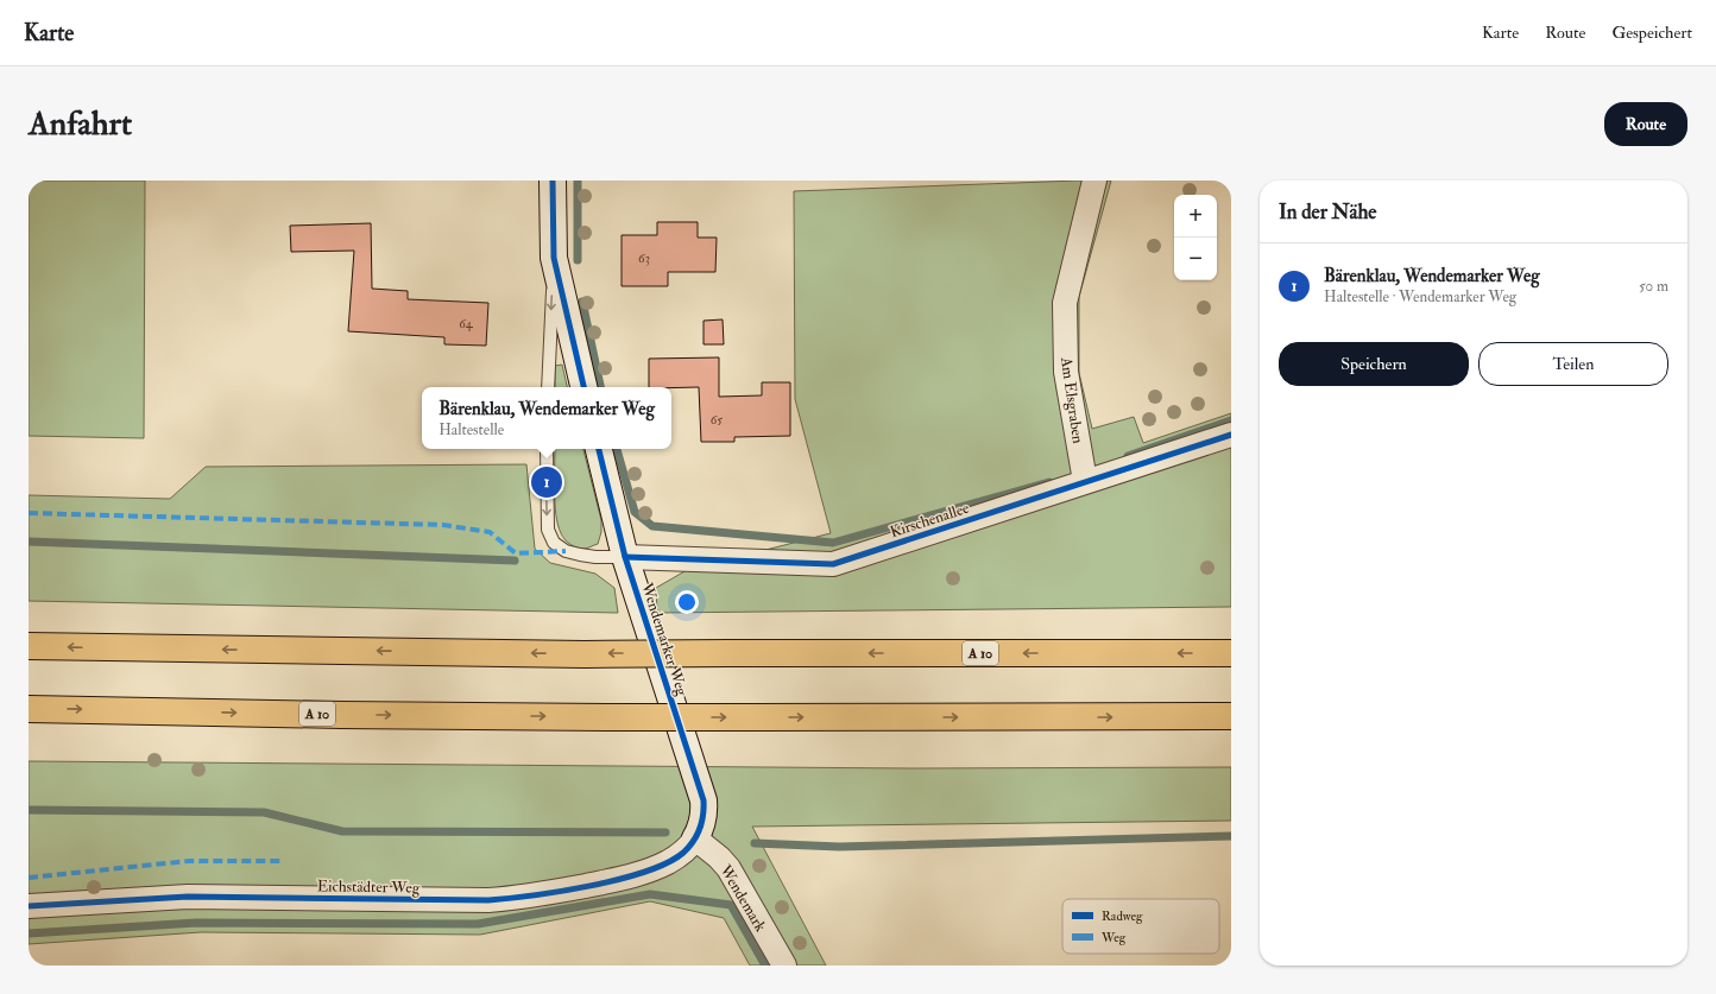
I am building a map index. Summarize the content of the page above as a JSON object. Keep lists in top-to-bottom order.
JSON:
{
  "streets": {
    "highway": ["A 10"],
    "street": [
      "Am Elsgraben",
      "Kirschenallee",
      "Wendemarker Weg",
      "Eichstädter Weg",
      "Wendemark"
    ]
  },
  "crossings": [
    ["Am Elsgraben", "Kirschenallee"],
    ["Kirschenallee", "Wendemarker Weg"],
    ["Wendemarker Weg", "Eichstädter Weg"],
    ["Wendemarker Weg", "Wendemark"],
    ["Eichstädter Weg", "Wendemark"]
  ],
  "house_numbers": ["63", "64", "65"],
  "legend": ["Radweg", "Weg"],
  "page": {
    "header": "Karte",
    "nav": ["Karte", "Route", "Gespeichert"],
    "buttons": [
      "Route",
      ["Speichern", "Teilen"]
    ],
    "title": "Anfahrt",
    "heading": "In der Nähe",
    "map_buttons": ["+", "−"],
    "list": [
      {
        "mark": "1",
        "name": "Bärenklau, Wendemarker Weg",
        "note": "Haltestelle · Wendemarker Weg",
        "value": "50 m"
      }
    ],
    "popup": ["Bärenklau, Wendemarker Weg", "Haltestelle"],
    "pins": "1"
  }
}
